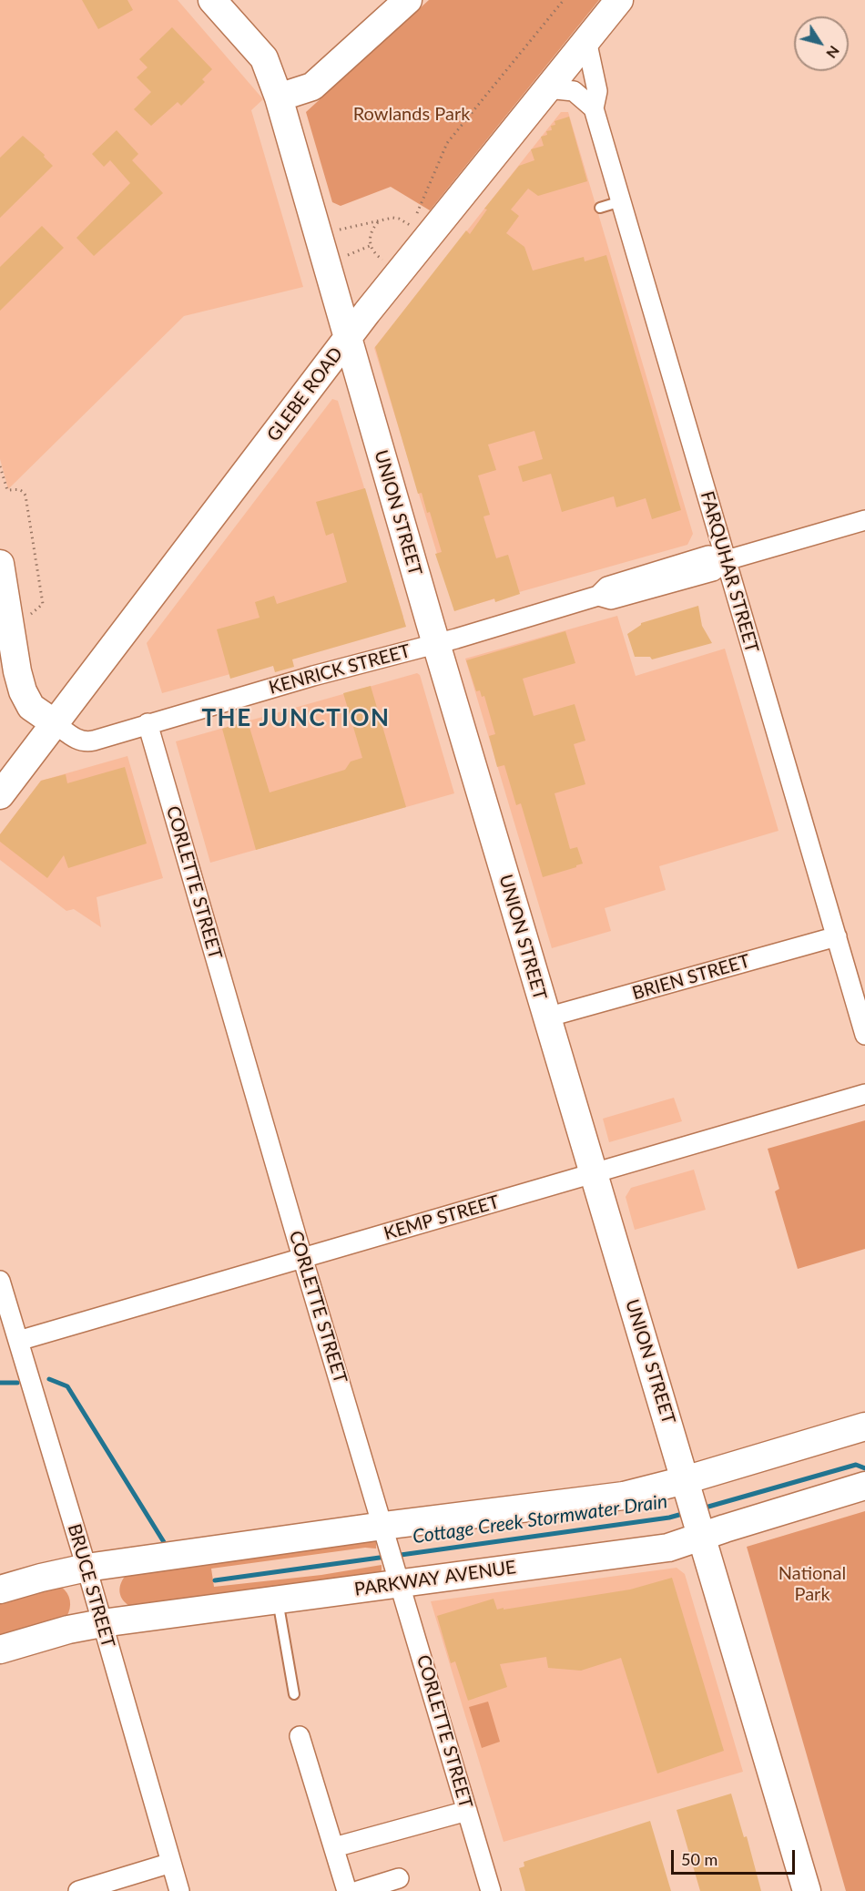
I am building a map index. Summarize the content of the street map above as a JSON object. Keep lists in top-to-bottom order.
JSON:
{
  "streets": {
    "main road": ["GLEBE ROAD", "UNION STREET", "PARKWAY AVENUE"],
    "street": [
      "FARQUHAR STREET",
      "KENRICK STREET",
      "CORLETTE STREET",
      "BRIEN STREET",
      "KEMP STREET",
      "BRUCE STREET"
    ]
  },
  "crossings": [
    ["GLEBE ROAD", "UNION STREET"],
    ["GLEBE ROAD", "FARQUHAR STREET"],
    ["GLEBE ROAD", "KENRICK STREET"],
    ["UNION STREET", "KENRICK STREET"],
    ["UNION STREET", "BRIEN STREET"],
    ["UNION STREET", "KEMP STREET"],
    ["UNION STREET", "PARKWAY AVENUE"],
    ["FARQUHAR STREET", "KENRICK STREET"],
    ["FARQUHAR STREET", "BRIEN STREET"],
    ["KENRICK STREET", "CORLETTE STREET"],
    ["CORLETTE STREET", "KEMP STREET"],
    ["CORLETTE STREET", "PARKWAY AVENUE"],
    ["KEMP STREET", "BRUCE STREET"],
    ["PARKWAY AVENUE", "BRUCE STREET"]
  ],
  "districts": ["THE JUNCTION"],
  "water": ["Cottage Creek Stormwater Drain"],
  "parks": ["Rowlands Park", "National Park"],
  "scale_bar": "50 m",
  "north": "bottom right"
}
